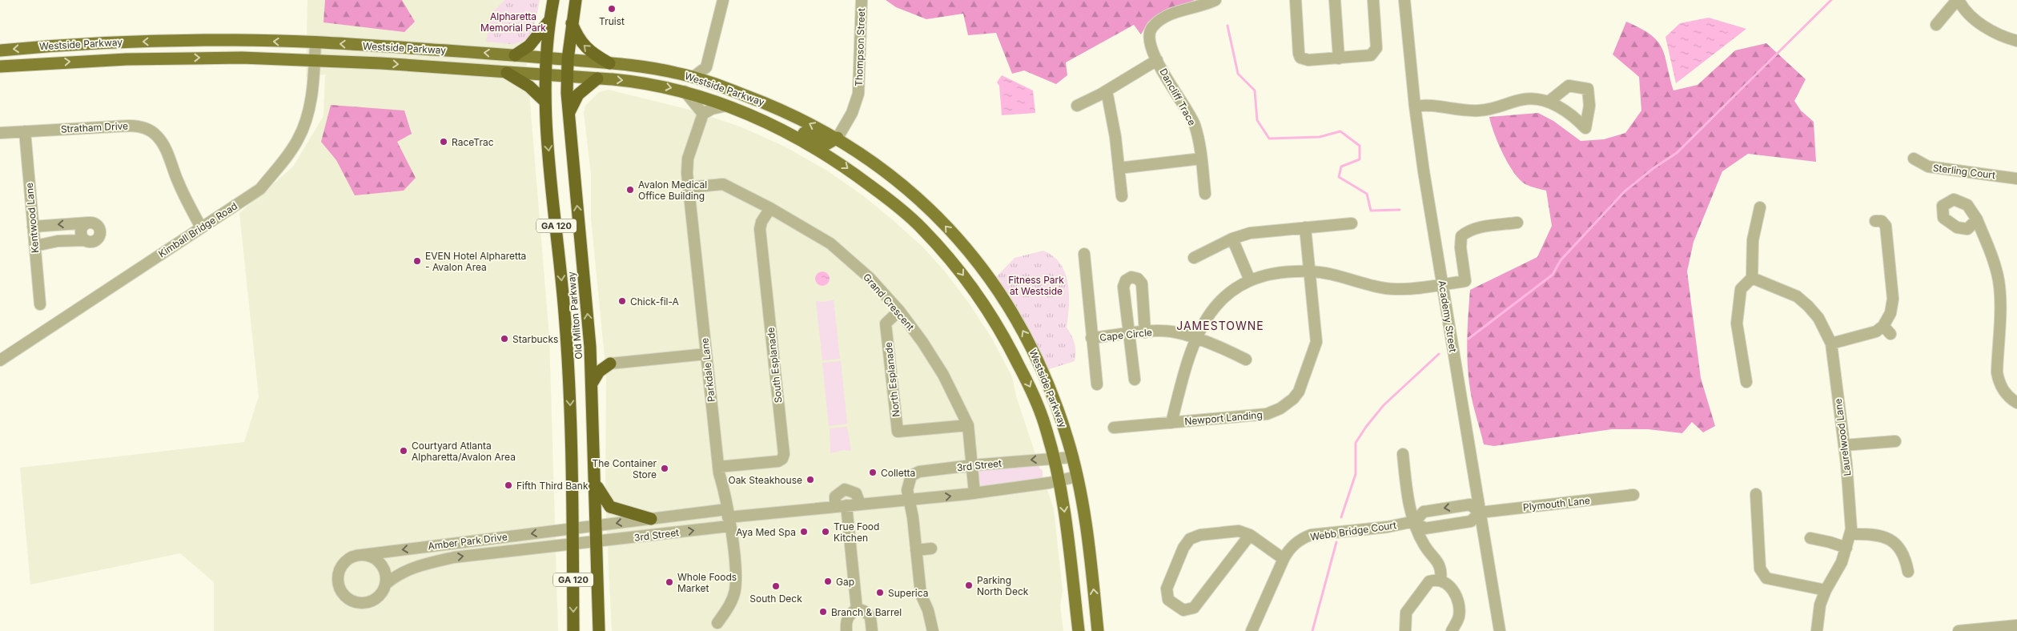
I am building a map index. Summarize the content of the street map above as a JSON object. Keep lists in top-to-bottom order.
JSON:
{
  "streets": {
    "highway": ["GA 120", "Old Milton Parkway"],
    "main road": ["Westside Parkway"],
    "street": [
      "Thompson Street",
      "Dancliff Trace",
      "Stratham Drive",
      "Sterling Court",
      "Kentwood Lane",
      "Kimball Bridge Road",
      "Grand Crescent",
      "Academy Street",
      "Cape Circle",
      "South Esplanade",
      "Parkdale Lane",
      "North Esplanade",
      "Newport Landing",
      "Laurelwood Lane",
      "3rd Street",
      "Plymouth Lane",
      "Webb Bridge Court",
      "Amber Park Drive"
    ]
  },
  "crossings": [
    ["Westside Parkway", "Thompson Street"],
    ["Westside Parkway", "Kimball Bridge Road"],
    ["Westside Parkway", "Old Milton Parkway"],
    ["Westside Parkway", "3rd Street"],
    ["Stratham Drive", "Kentwood Lane"],
    ["Stratham Drive", "Kimball Bridge Road"],
    ["Grand Crescent", "South Esplanade"],
    ["Grand Crescent", "Parkdale Lane"],
    ["Grand Crescent", "North Esplanade"],
    ["Grand Crescent", "3rd Street"],
    ["Old Milton Parkway", "3rd Street"],
    ["Old Milton Parkway", "Amber Park Drive"],
    ["Academy Street", "Plymouth Lane"],
    ["Academy Street", "Webb Bridge Court"],
    ["South Esplanade", "Parkdale Lane"],
    ["Parkdale Lane", "3rd Street"],
    ["3rd Street", "Amber Park Drive"],
    ["Plymouth Lane", "Webb Bridge Court"]
  ],
  "districts": ["JAMESTOWNE"],
  "parks": ["Alpharetta Memorial Park", "Fitness Park at Westside"],
  "places": [
    "Truist",
    "RaceTrac",
    "Avalon Medical Office Building",
    "EVEN Hotel Alpharetta - Avalon Area",
    "Chick-fil-A",
    "Starbucks",
    "Courtyard Atlanta Alpharetta/Avalon Area",
    "The Container Store",
    "Colletta",
    "Oak Steakhouse",
    "Fifth Third Bank",
    "Aya Med Spa",
    "True Food Kitchen",
    "Gap",
    "Whole Foods Market",
    "Parking North Deck",
    "South Deck",
    "Superica",
    "Branch & Barrel"
  ]
}
